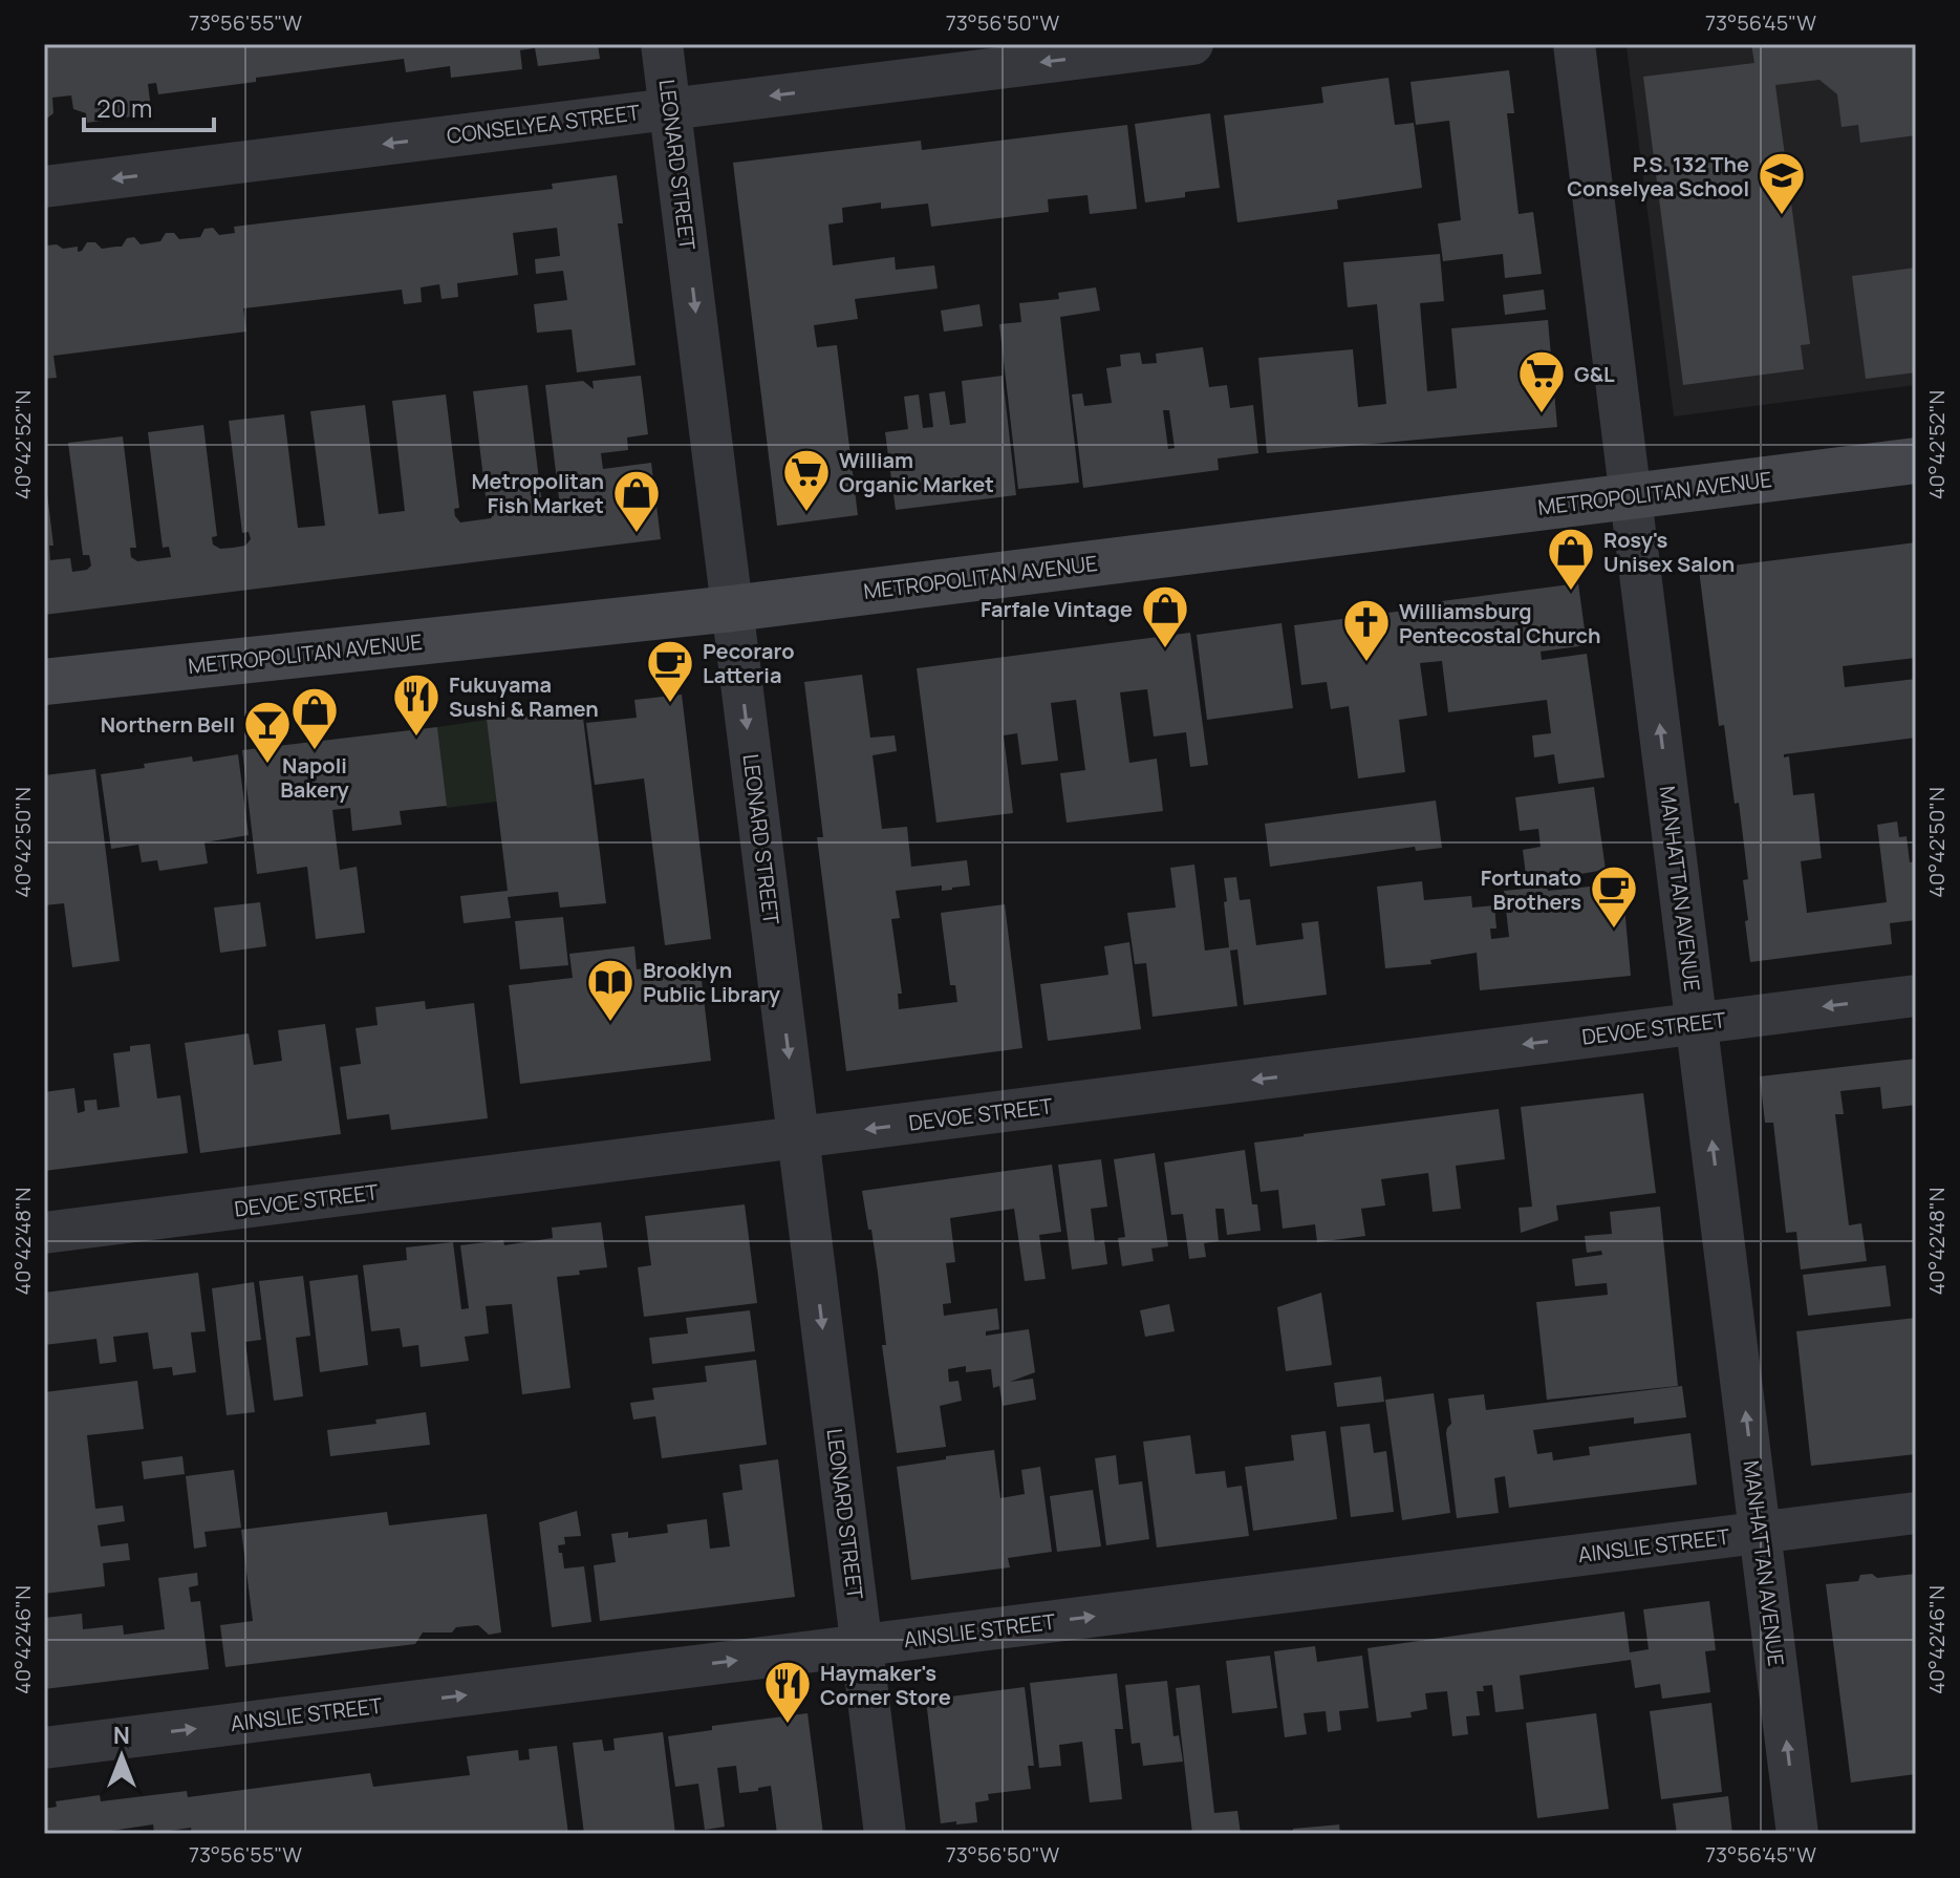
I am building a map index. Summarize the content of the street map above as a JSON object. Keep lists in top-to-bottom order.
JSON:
{
  "streets": {
    "main road": ["METROPOLITAN AVENUE"],
    "street": [
      "CONSELYEA STREET",
      "LEONARD STREET",
      "MANHATTAN AVENUE",
      "DEVOE STREET",
      "AINSLIE STREET"
    ]
  },
  "crossings": [
    ["CONSELYEA STREET", "LEONARD STREET"],
    ["LEONARD STREET", "METROPOLITAN AVENUE"],
    ["LEONARD STREET", "DEVOE STREET"],
    ["LEONARD STREET", "AINSLIE STREET"],
    ["METROPOLITAN AVENUE", "MANHATTAN AVENUE"],
    ["MANHATTAN AVENUE", "DEVOE STREET"],
    ["MANHATTAN AVENUE", "AINSLIE STREET"]
  ],
  "one_way": [
    "CONSELYEA STREET",
    "LEONARD STREET",
    "MANHATTAN AVENUE",
    "DEVOE STREET",
    "AINSLIE STREET"
  ],
  "places": {
    "school or university": ["P.S. 132 The Conselyea School"],
    "supermarket": ["G&L", "William Organic Market"],
    "shop": [
      "Metropolitan Fish Market",
      "Rosy's Unisex Salon",
      "Farfale Vintage",
      "Napoli Bakery"
    ],
    "church": ["Williamsburg Pentecostal Church"],
    "cafe": ["Pecoraro Latteria", "Fortunato Brothers"],
    "restaurant": ["Fukuyama Sushi & Ramen", "Haymaker's Corner Store"],
    "bar": ["Northern Bell"],
    "library": ["Brooklyn Public Library"]
  },
  "scale_bar": "20 m",
  "north": "top",
  "coordinates": [
    "73°56'55\"W",
    "73°56'50\"W",
    "73°56'45\"W",
    "40°42'52\"N",
    "40°42'50\"N",
    "40°42'48\"N",
    "40°42'46\"N"
  ]
}
